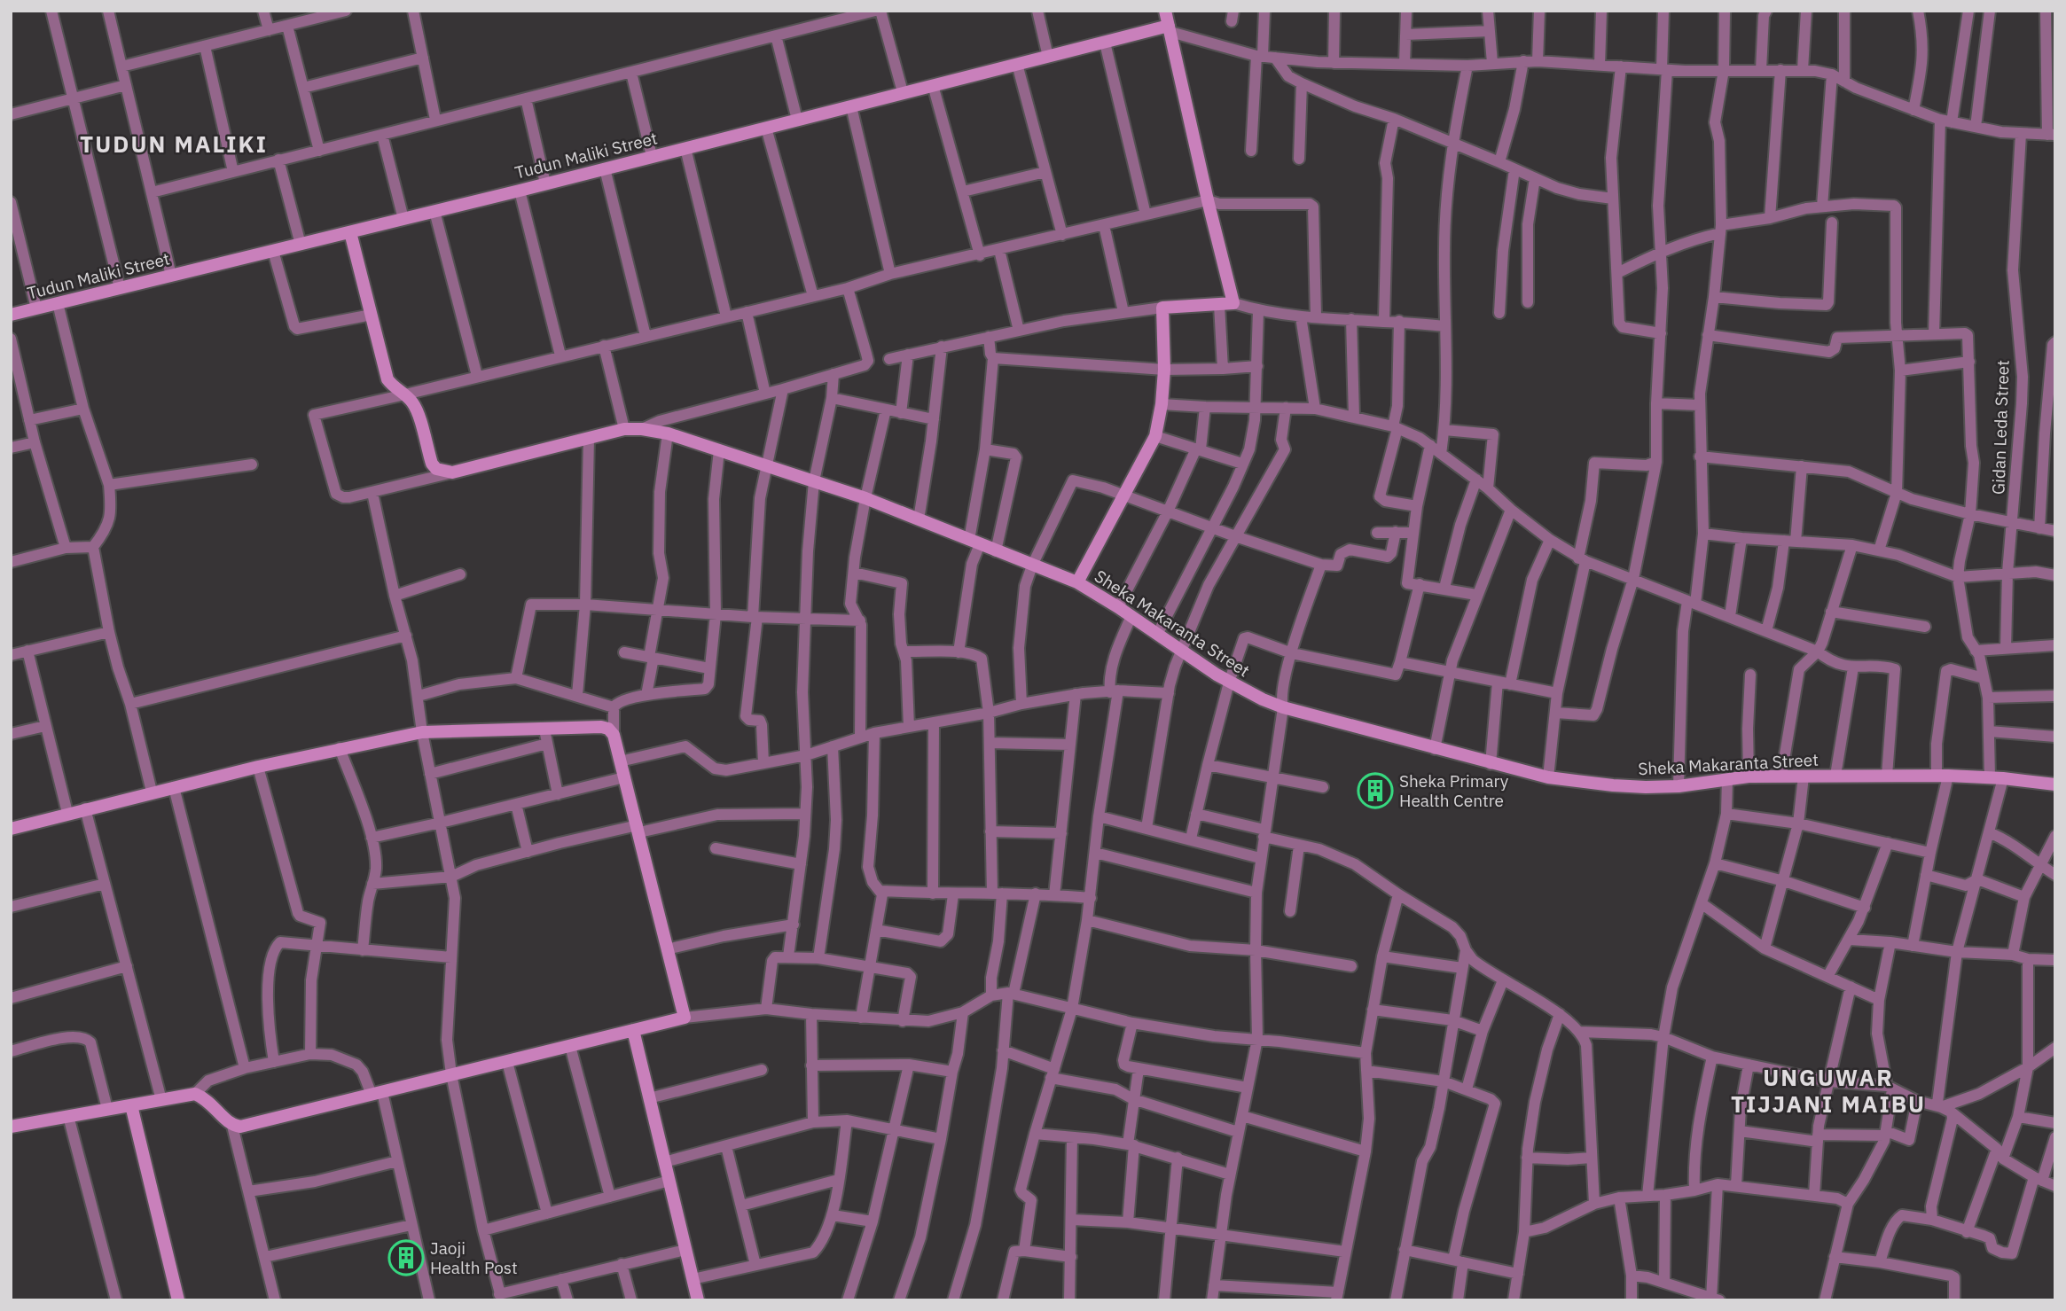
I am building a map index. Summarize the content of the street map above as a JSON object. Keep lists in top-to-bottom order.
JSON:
{
  "streets": {
    "street": ["Tudun Maliki Street", "Gidan Leda Street", "Sheka Makaranta Street"]
  },
  "districts": ["TUDUN MALIKI", "UNGUWAR TIJJANI MAIBU"],
  "places": {
    "building": ["Sheka Primary Health Centre", "Jaoji Health Post"]
  }
}
